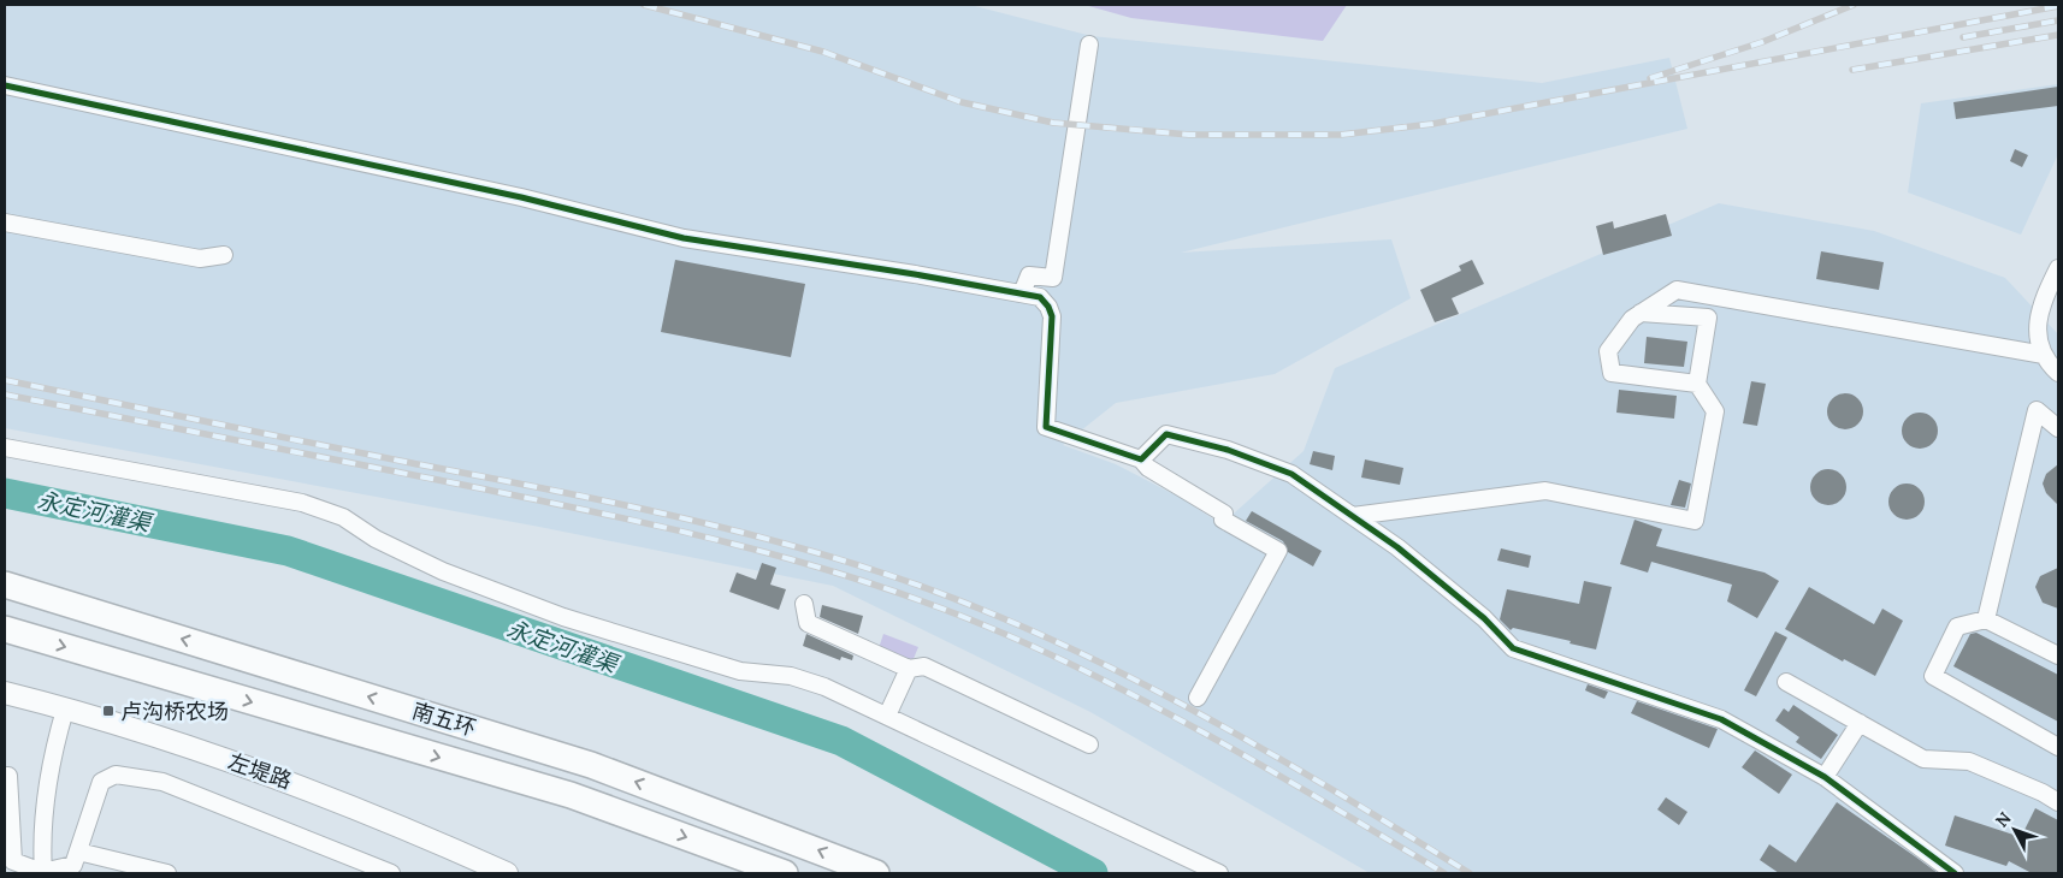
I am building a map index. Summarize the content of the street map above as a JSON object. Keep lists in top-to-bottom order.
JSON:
{
  "streets": {
    "highway": ["南五环"],
    "main road": ["左堤路"]
  },
  "water": ["永定河灌渠"],
  "places": {
    "transit": ["卢沟桥农场"]
  },
  "north": "top left"
}
